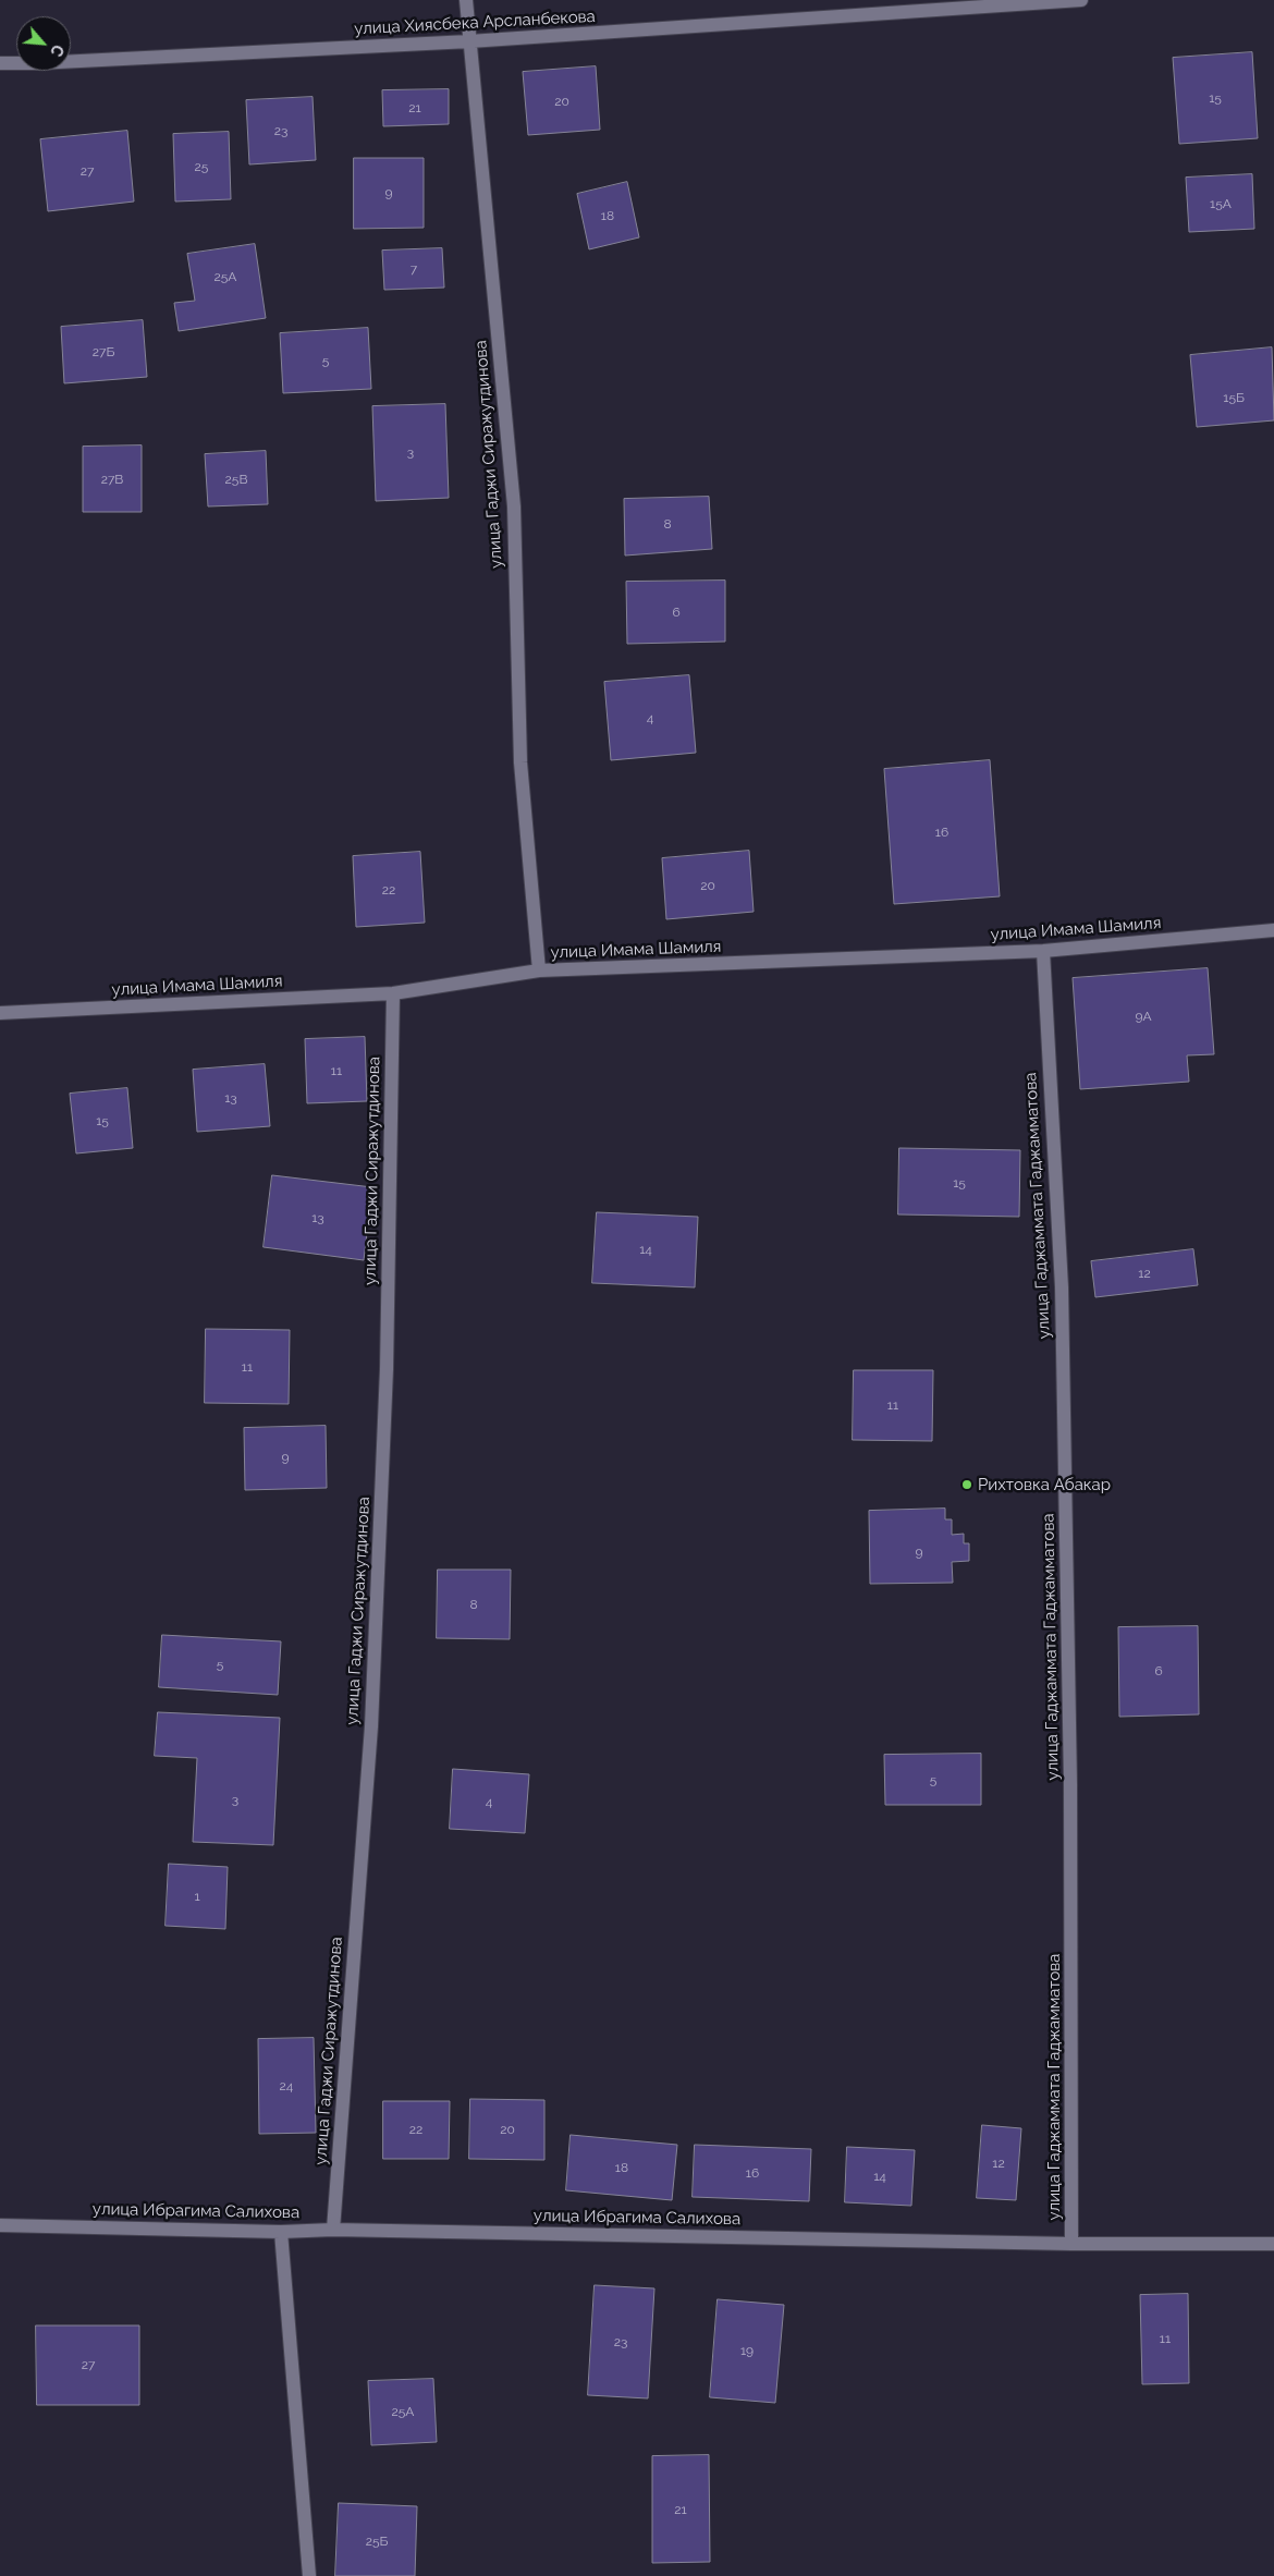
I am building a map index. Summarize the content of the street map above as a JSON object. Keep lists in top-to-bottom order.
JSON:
{
  "streets": {
    "street": [
      "улица Хиясбека Арсланбекова",
      "улица Гаджи Сиражутдинова",
      "улица Имама Шамиля",
      "улица Гаджаммата Гаджамматова",
      "улица Ибрагима Салихова"
    ]
  },
  "crossings": [
    ["улица Хиясбека Арсланбекова", "улица Гаджи Сиражутдинова"],
    ["улица Гаджи Сиражутдинова", "улица Имама Шамиля"],
    ["улица Гаджи Сиражутдинова", "улица Ибрагима Салихова"],
    ["улица Имама Шамиля", "улица Гаджаммата Гаджамматова"],
    ["улица Гаджаммата Гаджамматова", "улица Ибрагима Салихова"]
  ],
  "places": ["Рихтовка Абакар"],
  "house_numbers": [
    "15",
    "20",
    "21",
    "23",
    "25",
    "27",
    "9",
    "15А",
    "18",
    "7",
    "25А",
    "27Б",
    "5",
    "15Б",
    "3",
    "27В",
    "25В",
    "8",
    "6",
    "4",
    "16",
    "20",
    "22",
    "9А",
    "11",
    "13",
    "15",
    "15",
    "13",
    "14",
    "12",
    "11",
    "11",
    "9",
    "9",
    "8",
    "5",
    "6",
    "5",
    "3",
    "4",
    "1",
    "24",
    "22",
    "20",
    "12",
    "18",
    "16",
    "14",
    "11",
    "23",
    "19",
    "27",
    "25А",
    "21",
    "25Б"
  ],
  "north": "bottom right"
}
